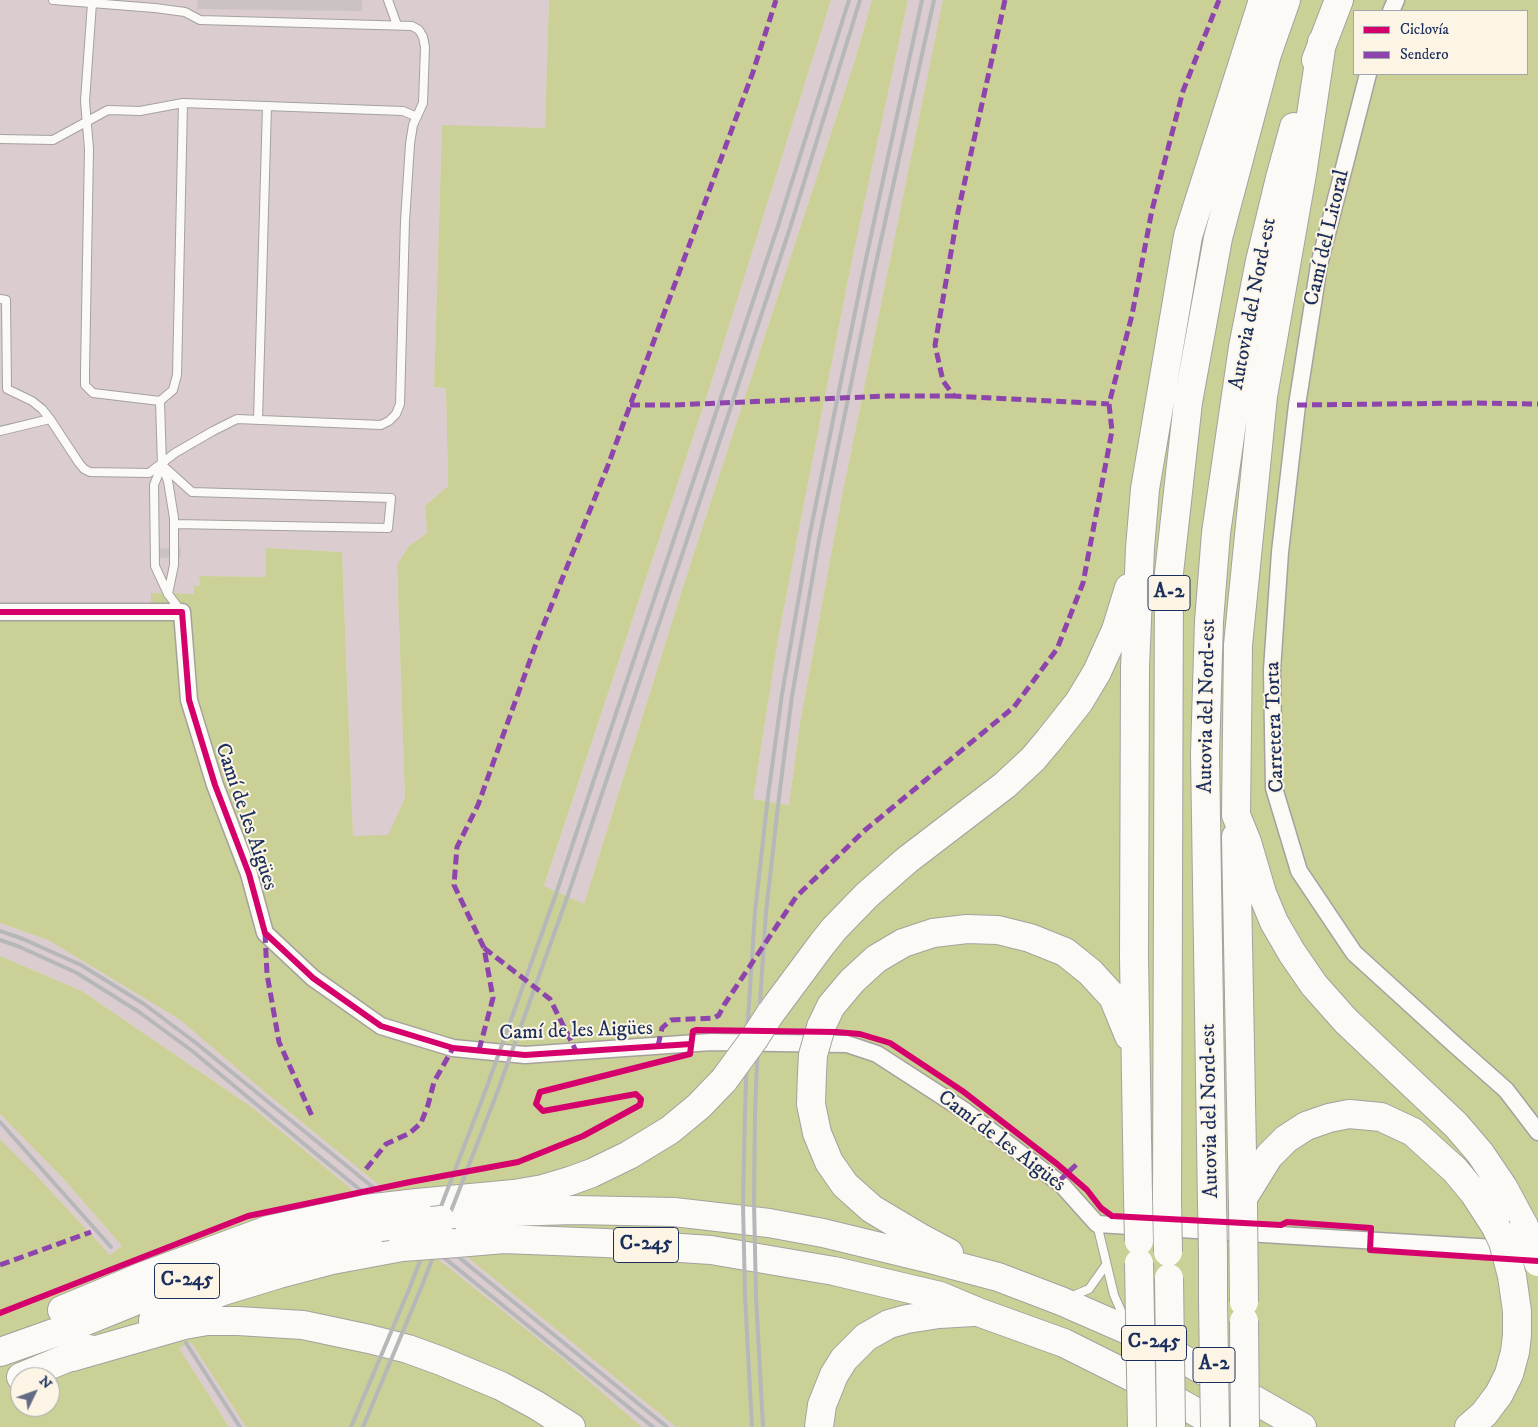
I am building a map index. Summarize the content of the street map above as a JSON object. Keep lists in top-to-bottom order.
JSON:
{
  "streets": {
    "highway": ["Autovia del Nord-est", "A-2", "C-245"],
    "street": ["Camí del Litoral", "Carretera Torta", "Camí de les Aigües"]
  },
  "crossings": [
    ["Camí del Litoral", "Carretera Torta"]
  ],
  "legend": ["Ciclovía", "Sendero"],
  "north": "top right"
}
